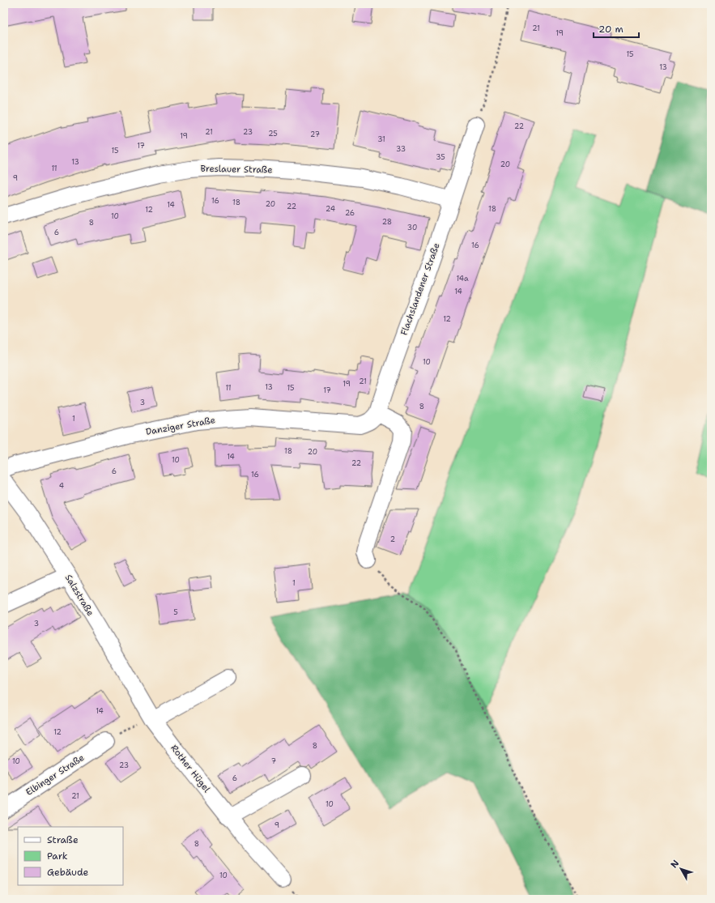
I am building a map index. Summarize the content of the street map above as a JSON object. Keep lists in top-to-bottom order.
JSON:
{
  "streets": {
    "street": [
      "Breslauer Straße",
      "Flachslandener Straße",
      "Danziger Straße",
      "Salzstraße",
      "Rother Hügel",
      "Elbinger Straße"
    ]
  },
  "crossings": [
    ["Breslauer Straße", "Flachslandener Straße"],
    ["Flachslandener Straße", "Danziger Straße"],
    ["Salzstraße", "Rother Hügel"]
  ],
  "house_numbers": [
    "21",
    "19",
    "15",
    "13",
    "22",
    "21",
    "23",
    "25",
    "27",
    "19",
    "31",
    "17",
    "33",
    "15",
    "35",
    "13",
    "20",
    "11",
    "9",
    "16",
    "18",
    "20",
    "14",
    "22",
    "24",
    "18",
    "12",
    "26",
    "10",
    "28",
    "8",
    "30",
    "6",
    "16",
    "14a",
    "14",
    "12",
    "10",
    "21",
    "19",
    "13",
    "11",
    "15",
    "17",
    "3",
    "8",
    "1",
    "18",
    "20",
    "14",
    "10",
    "22",
    "6",
    "16",
    "4",
    "2",
    "1",
    "5",
    "3",
    "14",
    "12",
    "8",
    "10",
    "7",
    "23",
    "6",
    "21",
    "10",
    "9",
    "8",
    "10"
  ],
  "legend": ["Straße", "Park", "Gebäude"],
  "scale_bar": "20 m",
  "north": "top left"
}
